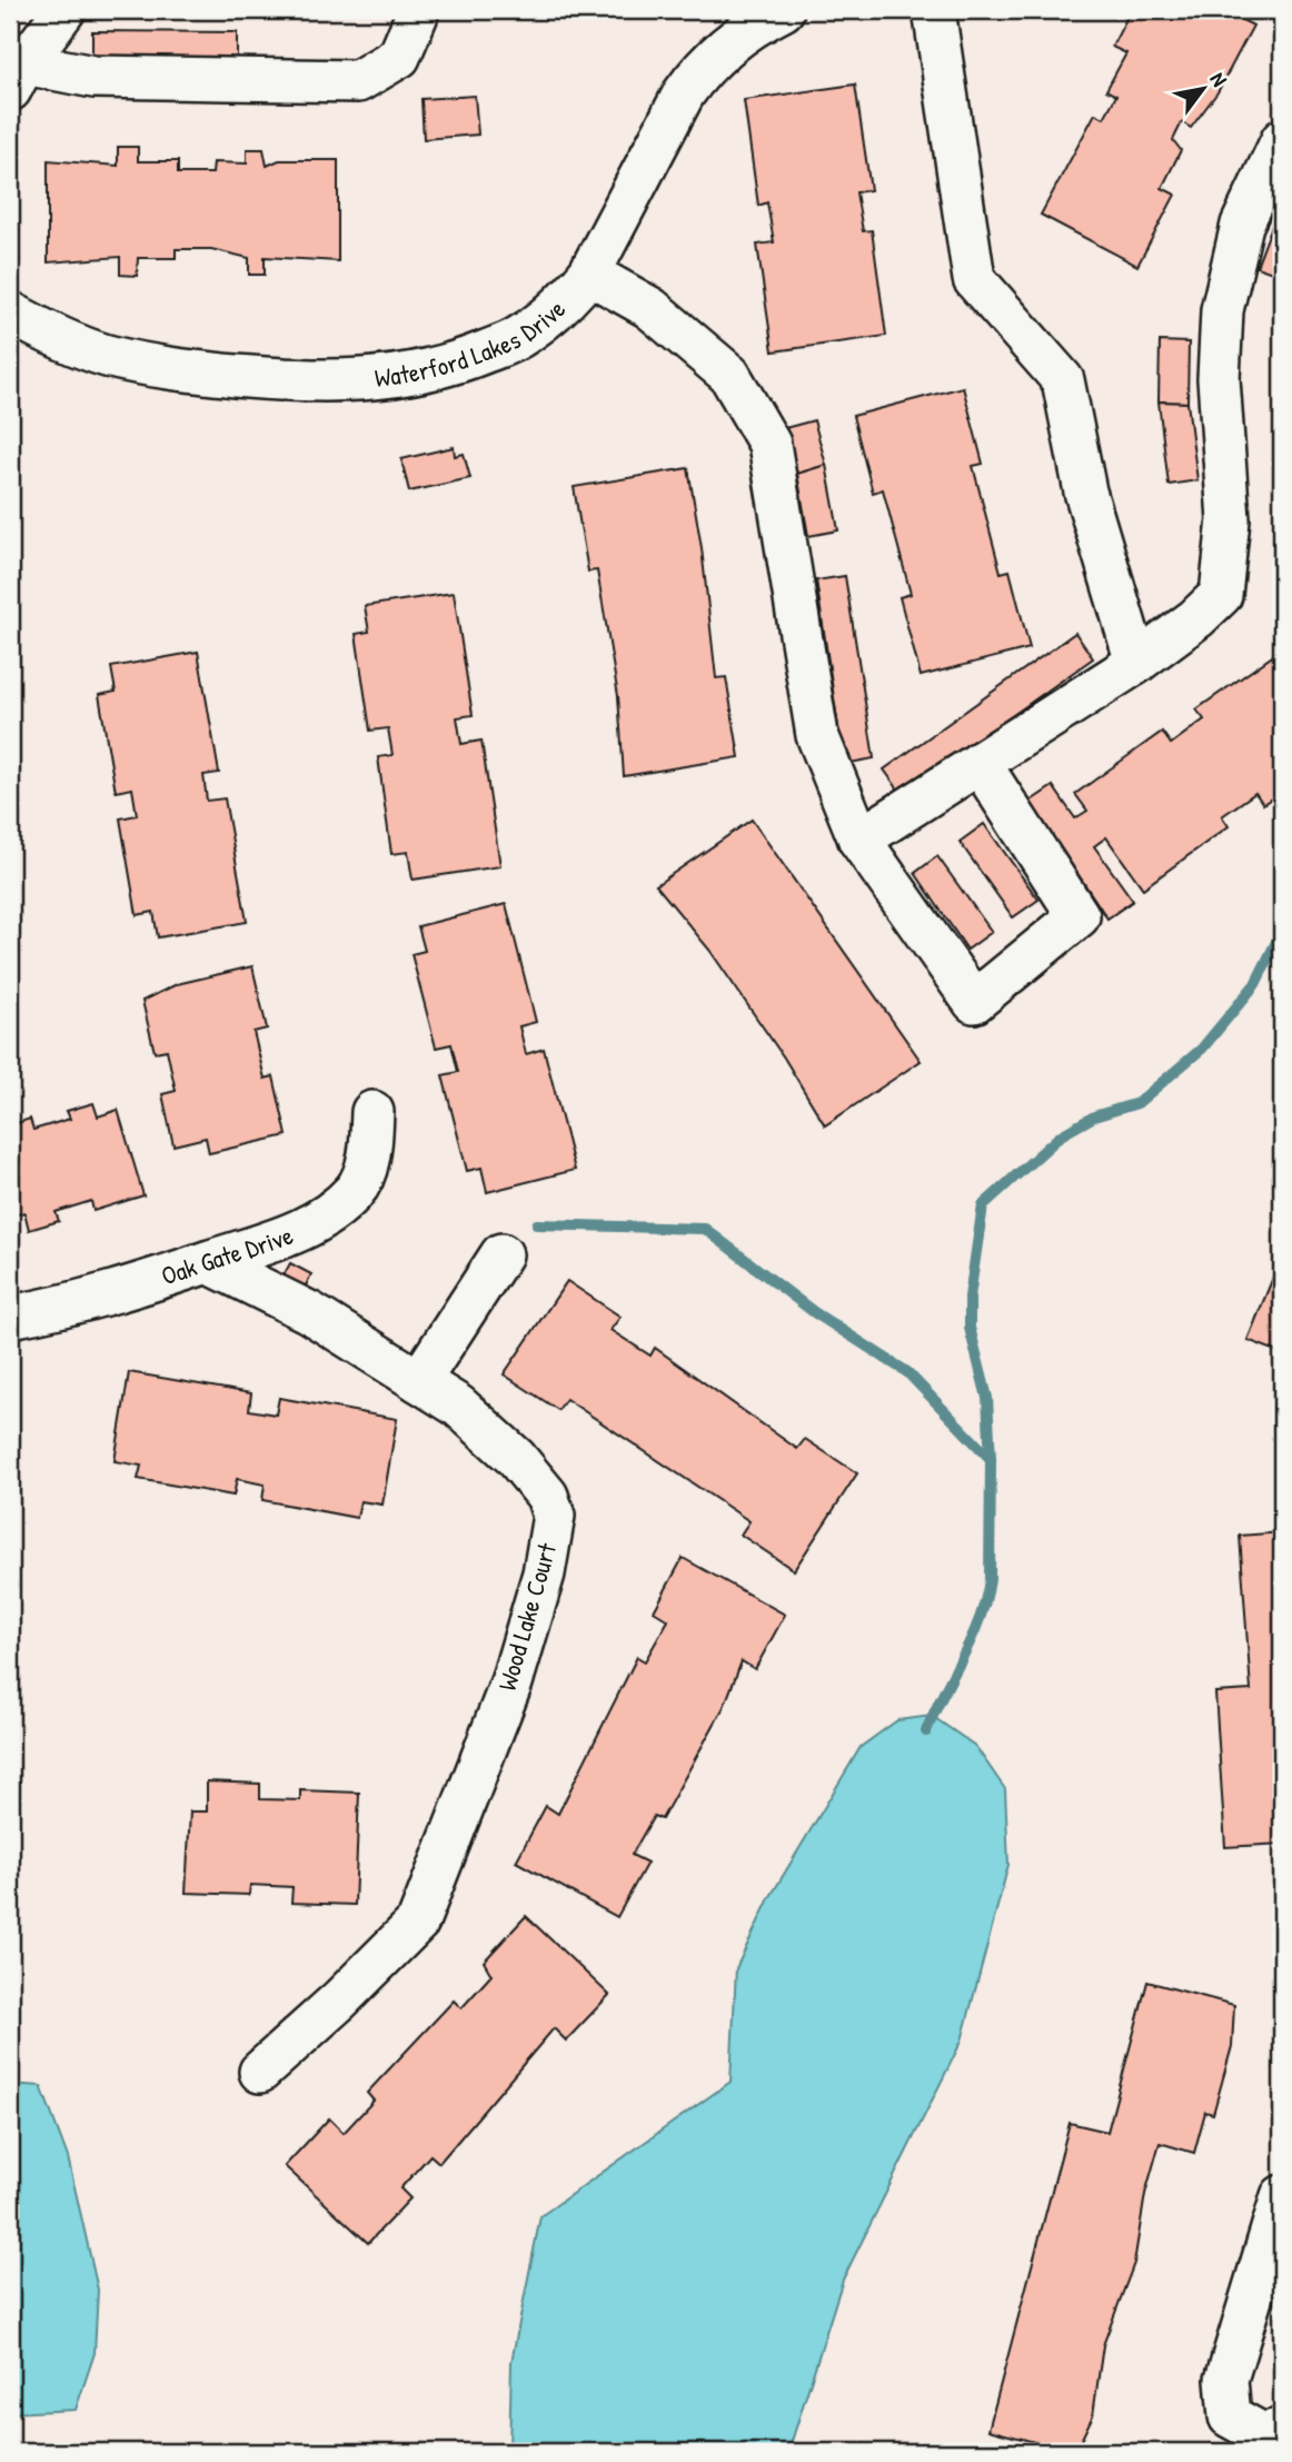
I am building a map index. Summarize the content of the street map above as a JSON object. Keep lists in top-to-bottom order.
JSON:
{
  "streets": {
    "street": ["Waterford Lakes Drive", "Oak Gate Drive", "Wood Lake Court"]
  },
  "crossings": [
    ["Oak Gate Drive", "Wood Lake Court"]
  ],
  "north": "top right"
}
